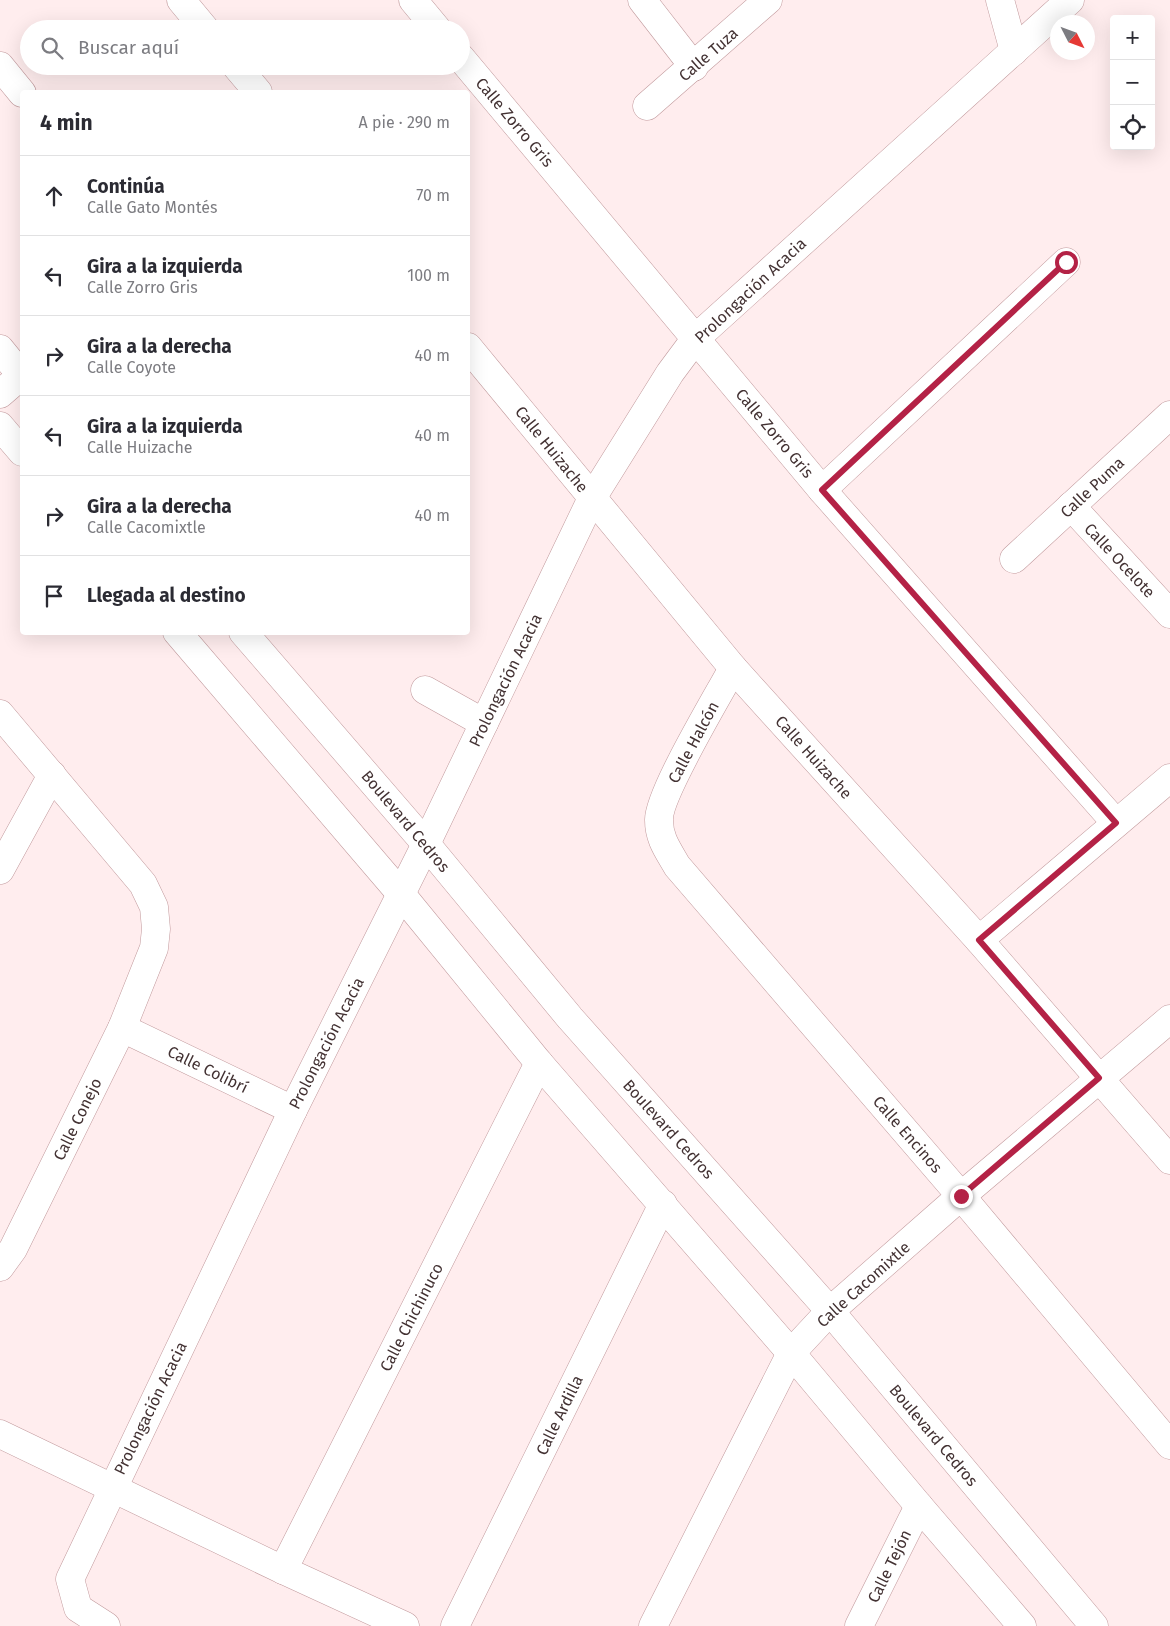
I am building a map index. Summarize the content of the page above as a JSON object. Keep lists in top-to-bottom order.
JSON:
{
  "streets": {
    "street": [
      "Calle Tuza",
      "Calle Zorro Gris",
      "Prolongación Acacia",
      "Calle Huizache",
      "Calle Puma",
      "Calle Ocelote",
      "Calle Halcón",
      "Boulevard Cedros",
      "Calle Colibrí",
      "Calle Conejo",
      "Calle Encinos",
      "Calle Cacomixtle",
      "Calle Chichinuco",
      "Calle Ardilla",
      "Calle Tejón"
    ]
  },
  "crossings": [
    ["Calle Zorro Gris", "Prolongación Acacia"],
    ["Prolongación Acacia", "Calle Huizache"],
    ["Prolongación Acacia", "Boulevard Cedros"],
    ["Prolongación Acacia", "Calle Colibrí"],
    ["Calle Huizache", "Calle Halcón"],
    ["Calle Huizache", "Calle Cacomixtle"],
    ["Calle Puma", "Calle Ocelote"],
    ["Calle Halcón", "Calle Encinos"],
    ["Boulevard Cedros", "Calle Cacomixtle"],
    ["Calle Colibrí", "Calle Conejo"],
    ["Calle Encinos", "Calle Cacomixtle"]
  ],
  "north": "bottom right",
  "page": {
    "map_buttons": ["+", "−"],
    "search": "Buscar aquí",
    "heading": ["4 min", "A pie · 290 m"],
    "list": [
      ["Continúa", "Calle Gato Montés", "70 m"],
      ["Gira a la izquierda", "Calle Zorro Gris", "100 m"],
      ["Gira a la derecha", "Calle Coyote", "40 m"],
      ["Gira a la izquierda", "Calle Huizache", "40 m"],
      ["Gira a la derecha", "Calle Cacomixtle", "40 m"],
      "Llegada al destino"
    ]
  }
}
